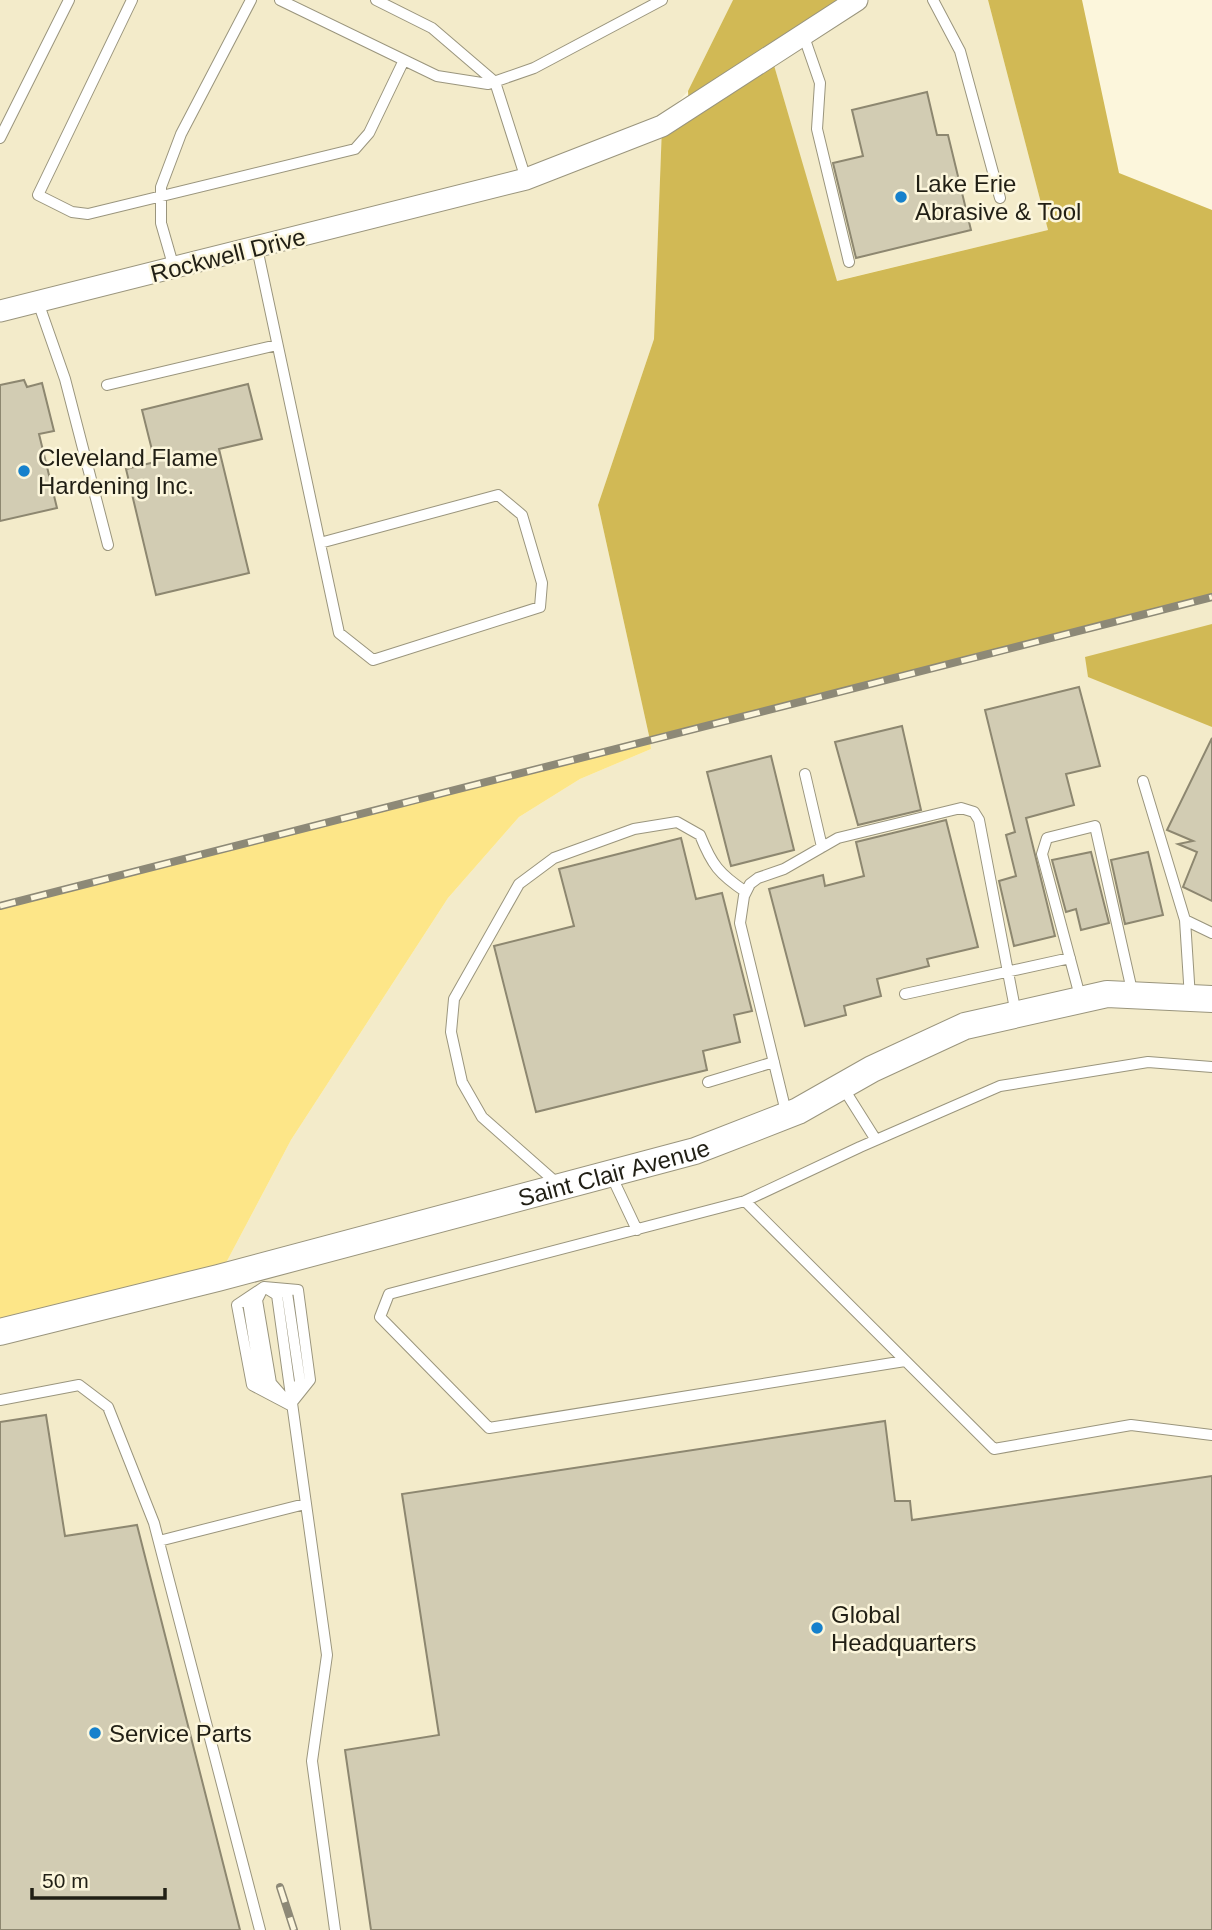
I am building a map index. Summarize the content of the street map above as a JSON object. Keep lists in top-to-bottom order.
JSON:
{
  "streets": {
    "street": ["Rockwell Drive", "Saint Clair Avenue"]
  },
  "places": [
    "Lake Erie Abrasive & Tool",
    "Cleveland Flame Hardening Inc.",
    "Global Headquarters",
    "Service Parts"
  ],
  "scale_bar": "50 m"
}
